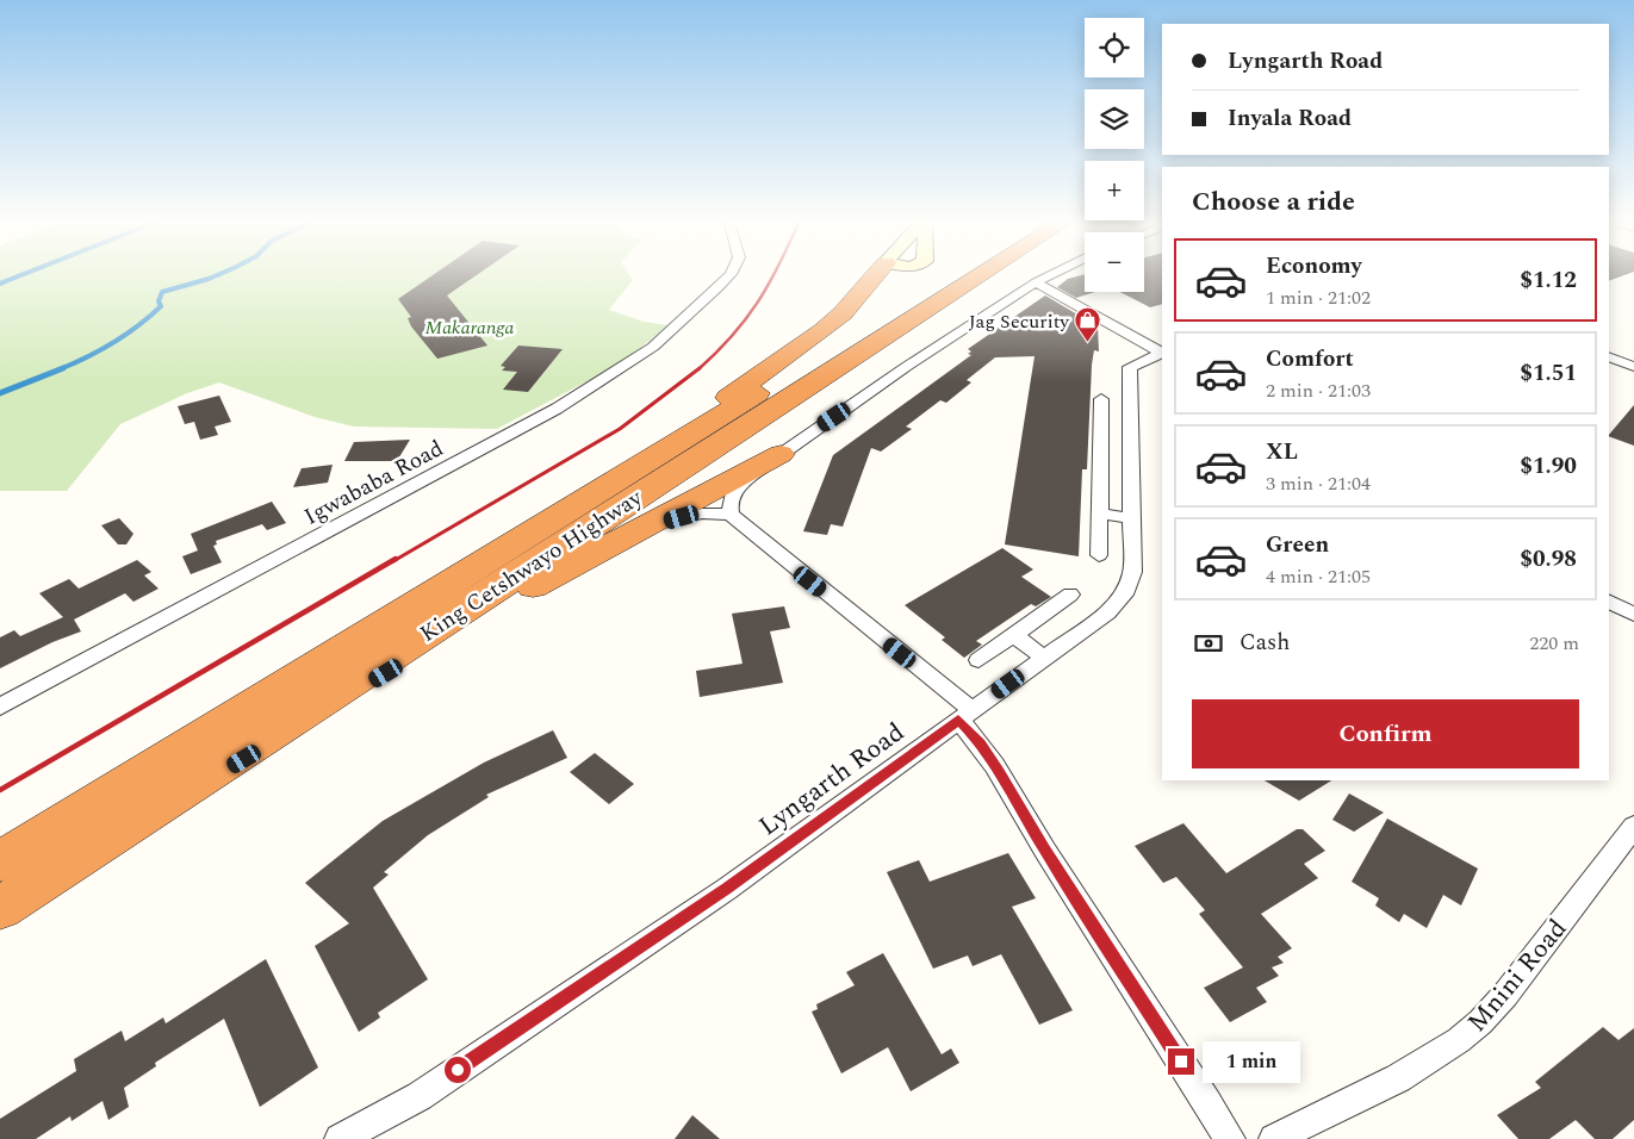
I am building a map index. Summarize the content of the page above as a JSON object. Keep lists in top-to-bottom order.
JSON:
{
  "streets": {
    "highway": ["King Cetshwayo Highway"],
    "street": ["Igwababa Road", "Lyngarth Road", "Mnini Road"]
  },
  "parks": ["Makaranga"],
  "places": {
    "shop": ["Jag Security"]
  },
  "page": {
    "map_buttons": ["+", "−"],
    "banner": ["Lyngarth Road", "Inyala Road"],
    "heading": "Choose a ride",
    "list": [
      {
        "name": "Economy",
        "note": "1 min · 21:02",
        "value": "$1.12"
      },
      {
        "name": "Comfort",
        "note": "2 min · 21:03",
        "value": "$1.51"
      },
      {
        "name": "XL",
        "note": "3 min · 21:04",
        "value": "$1.90"
      },
      {
        "name": "Green",
        "note": "4 min · 21:05",
        "value": "$0.98"
      }
    ],
    "pay": ["Cash", "220 m"],
    "buttons": "Confirm",
    "bubble": "1 min"
  }
}
